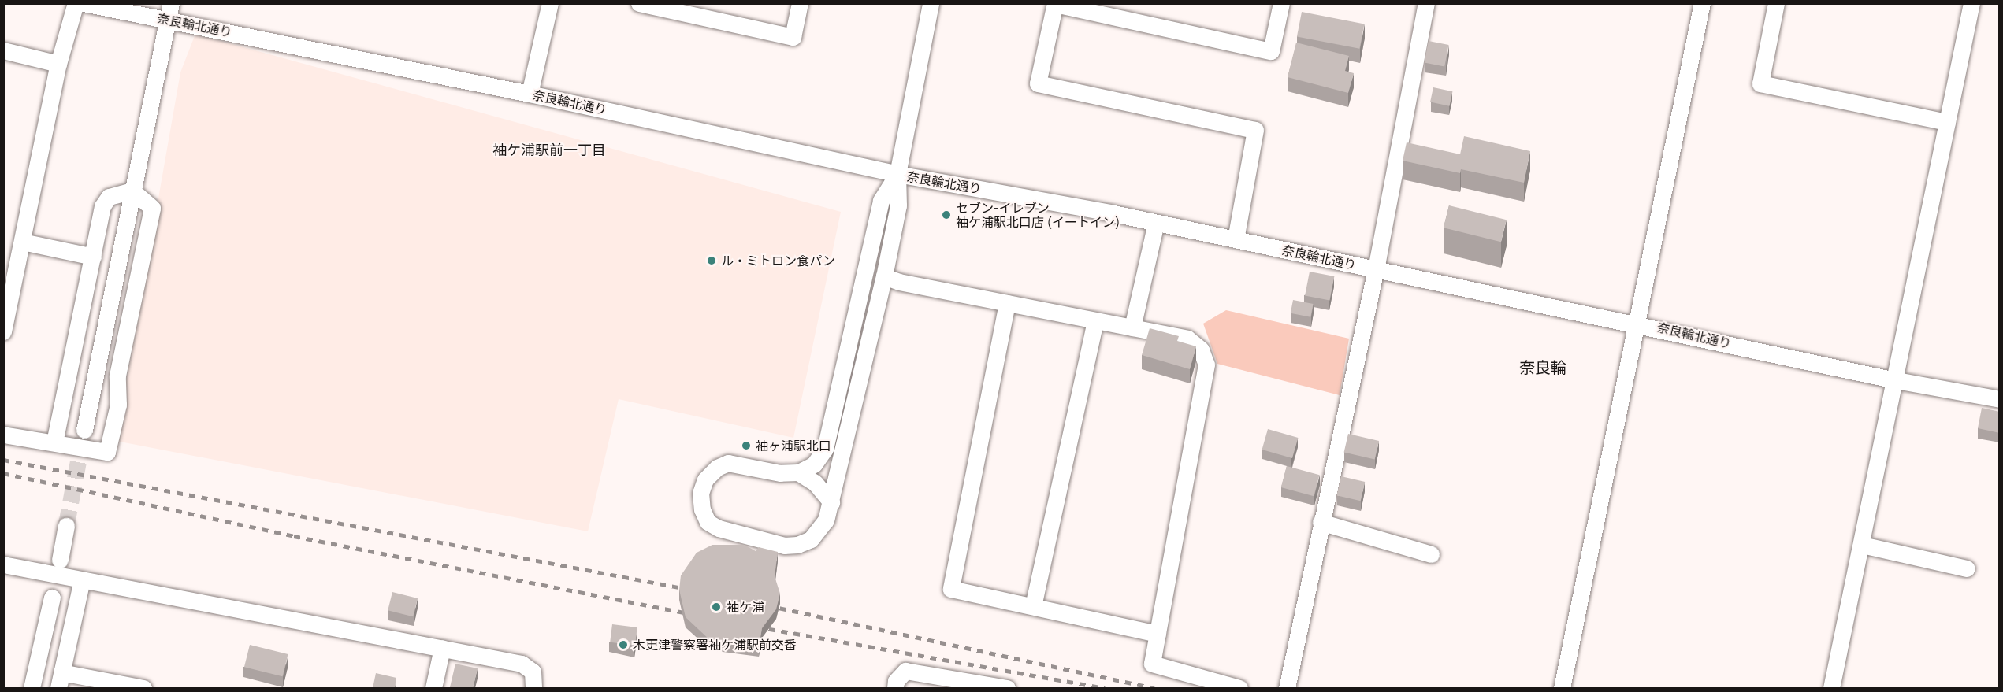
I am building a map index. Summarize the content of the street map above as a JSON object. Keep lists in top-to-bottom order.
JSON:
{
  "streets": {
    "street": ["奈良輪北通り"]
  },
  "districts": ["袖ケ浦駅前一丁目", "奈良輪"],
  "places": [
    "セブン-イレブン 袖ケ浦駅北口店 (イートイン)",
    "ル・ミトロン食パン",
    "袖ヶ浦駅北口",
    "袖ケ浦",
    "木更津警察署袖ケ浦駅前交番"
  ]
}
